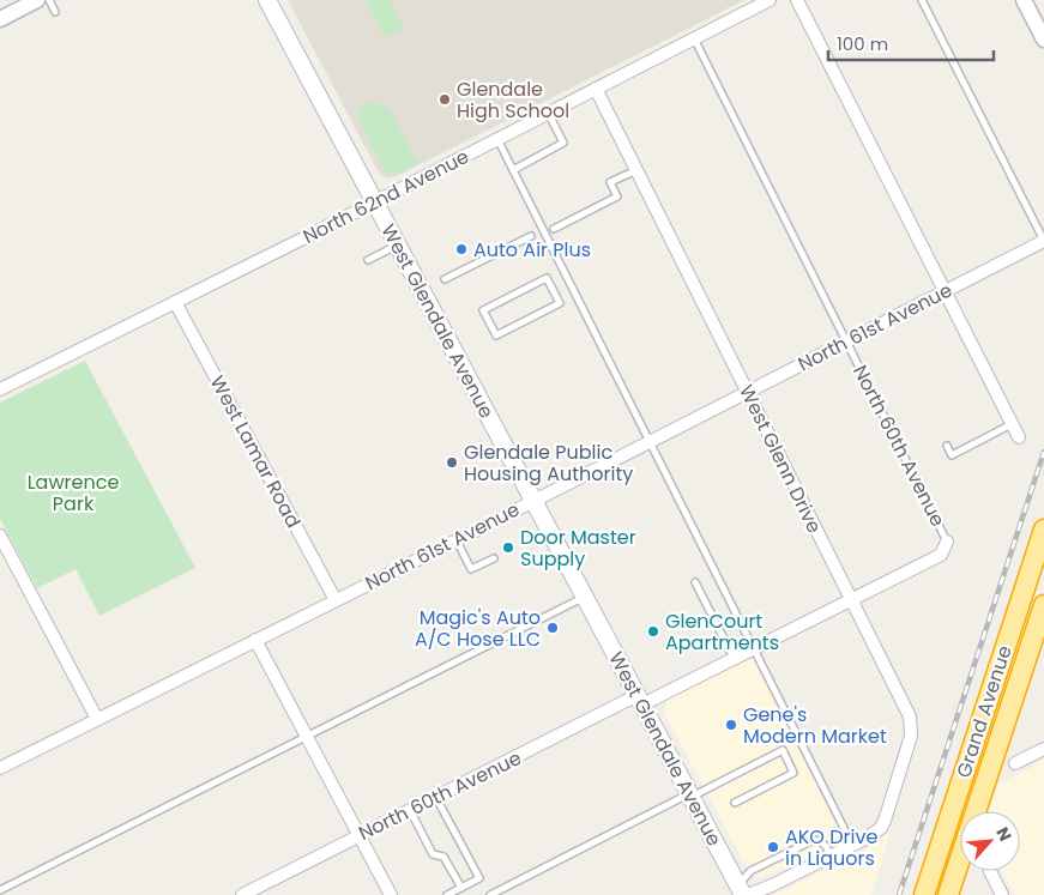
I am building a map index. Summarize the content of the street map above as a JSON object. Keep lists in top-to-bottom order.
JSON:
{
  "streets": {
    "highway": ["Grand Avenue"],
    "main road": ["West Glendale Avenue"],
    "street": [
      "North 62nd Avenue",
      "North 61st Avenue",
      "North 60th Avenue",
      "West Lamar Road",
      "West Glenn Drive"
    ]
  },
  "crossings": [
    ["North 62nd Avenue", "West Glendale Avenue"],
    ["North 62nd Avenue", "North 60th Avenue"],
    ["North 62nd Avenue", "West Lamar Road"],
    ["North 62nd Avenue", "West Glenn Drive"],
    ["West Glendale Avenue", "North 61st Avenue"],
    ["West Glendale Avenue", "North 60th Avenue"],
    ["North 61st Avenue", "North 60th Avenue"],
    ["North 61st Avenue", "West Lamar Road"],
    ["North 61st Avenue", "West Glenn Drive"],
    ["North 60th Avenue", "West Glenn Drive"]
  ],
  "parks": ["Lawrence Park"],
  "places": [
    "Glendale High School",
    "Auto Air Plus",
    "Glendale Public Housing Authority",
    "Door Master Supply",
    "Magic's Auto A/C Hose LLC",
    "GlenCourt Apartments",
    "Gene's Modern Market",
    "AKO Drive in Liquors"
  ],
  "scale_bar": "100 m",
  "north": "top right"
}
